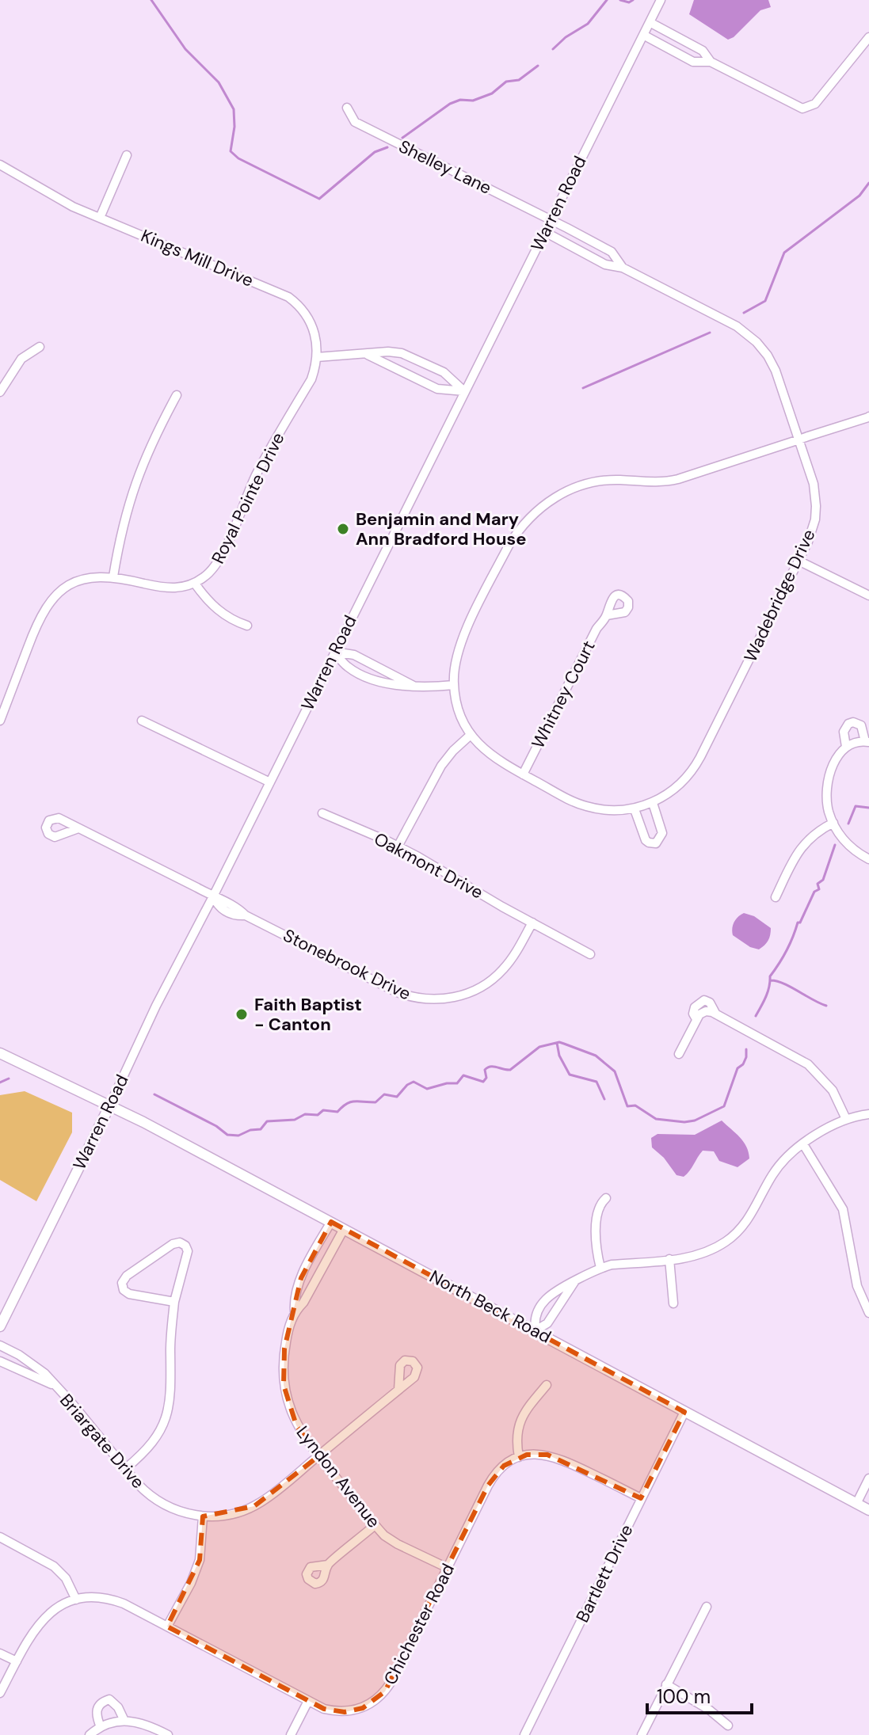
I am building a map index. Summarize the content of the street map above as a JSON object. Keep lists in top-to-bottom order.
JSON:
{
  "streets": {
    "main road": ["Warren Road", "North Beck Road"],
    "street": [
      "Shelley Lane",
      "Kings Mill Drive",
      "Royal Pointe Drive",
      "Wadebridge Drive",
      "Whitney Court",
      "Oakmont Drive",
      "Stonebrook Drive",
      "Briargate Drive",
      "Lyndon Avenue",
      "Bartlett Drive",
      "Chichester Road"
    ]
  },
  "crossings": [
    ["Shelley Lane", "Warren Road"],
    ["Shelley Lane", "Wadebridge Drive"],
    ["Warren Road", "Wadebridge Drive"],
    ["Warren Road", "Stonebrook Drive"],
    ["Warren Road", "North Beck Road"],
    ["Kings Mill Drive", "Royal Pointe Drive"],
    ["Oakmont Drive", "Stonebrook Drive"],
    ["North Beck Road", "Lyndon Avenue"],
    ["North Beck Road", "Bartlett Drive"],
    ["Briargate Drive", "Lyndon Avenue"],
    ["Lyndon Avenue", "Chichester Road"]
  ],
  "places": ["Benjamin and Mary Ann Bradford House", "Faith Baptist - Canton"],
  "scale_bar": "100 m"
}
